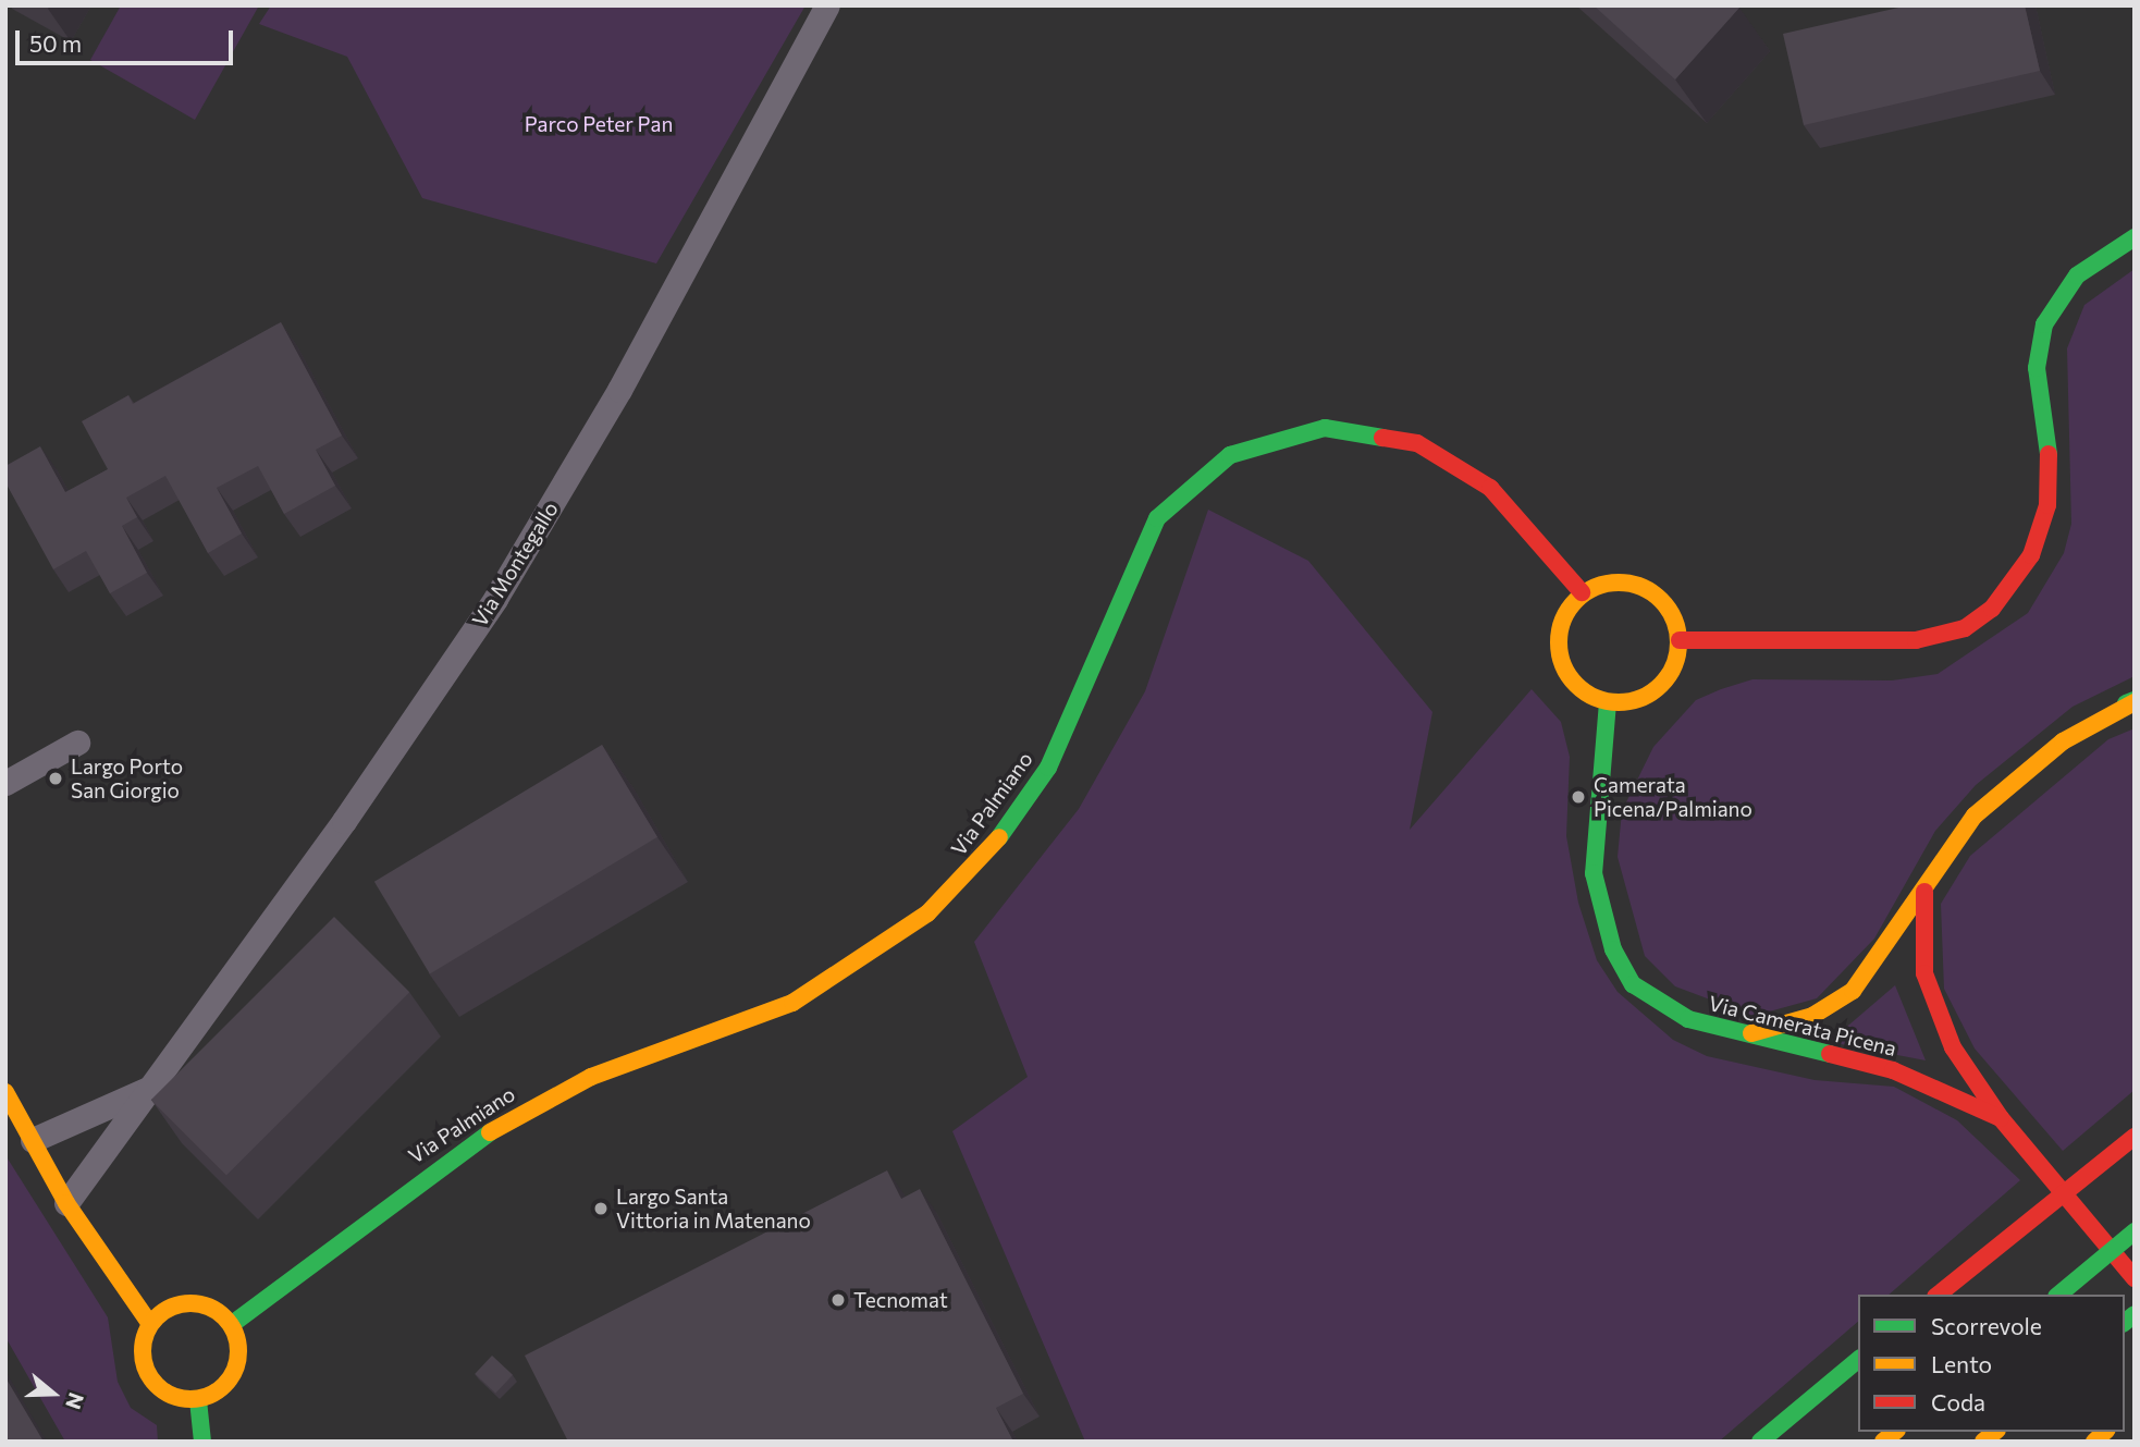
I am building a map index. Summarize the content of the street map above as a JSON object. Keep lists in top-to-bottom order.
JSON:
{
  "streets": {
    "main road": ["Via Palmiano", "Via Camerata Picena"],
    "street": ["Via Montegallo"]
  },
  "crossings": [
    ["Via Palmiano", "Via Camerata Picena"]
  ],
  "parks": ["Parco Peter Pan"],
  "places": [
    "Largo Porto San Giorgio",
    "Camerata Picena/Palmiano",
    "Largo Santa Vittoria in Matenano",
    "Tecnomat"
  ],
  "legend": ["Scorrevole", "Lento", "Coda"],
  "scale_bar": "50 m",
  "north": "right"
}
